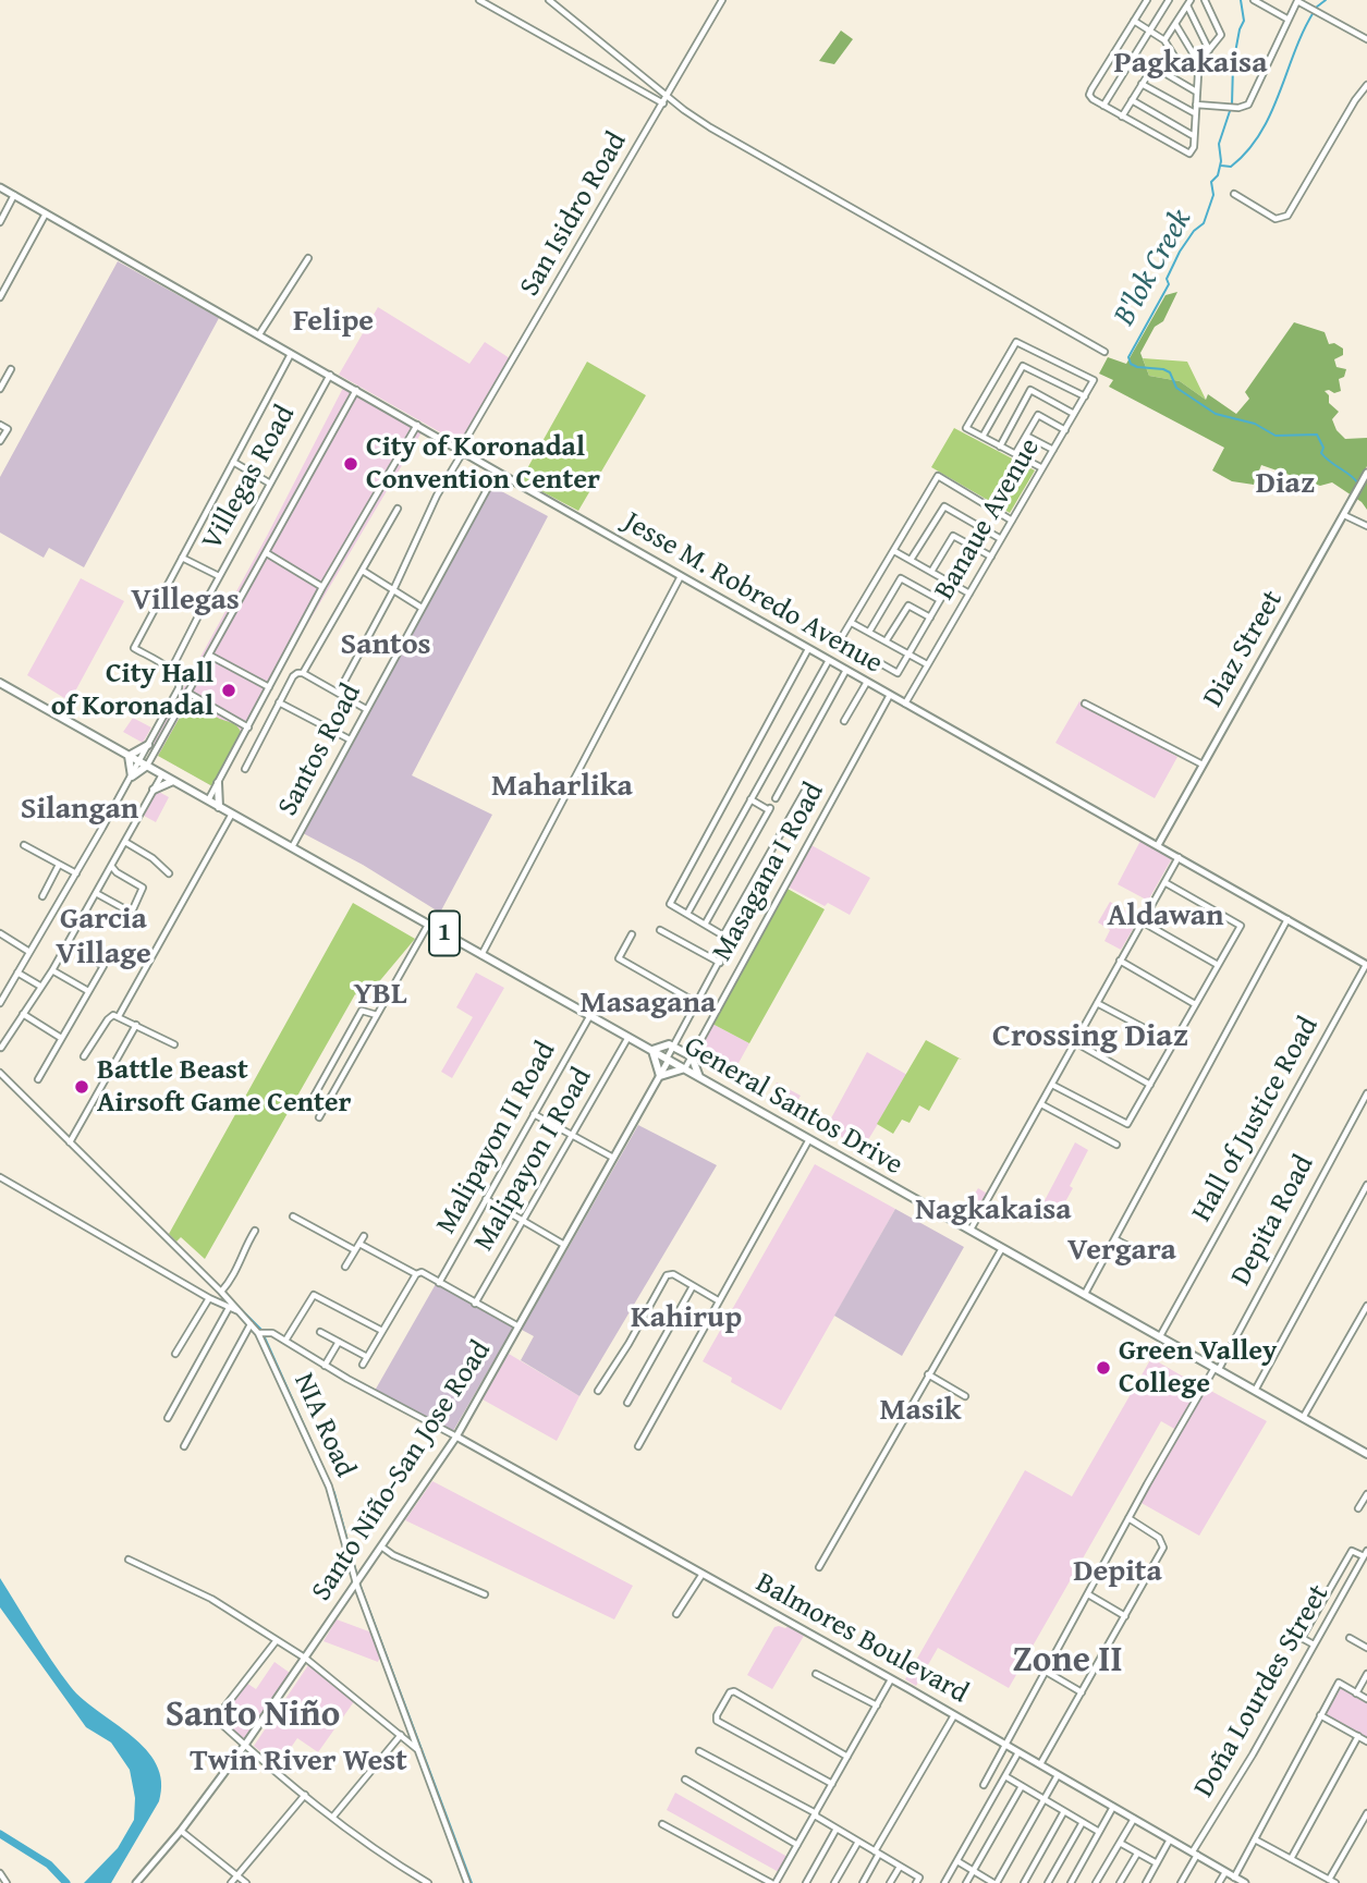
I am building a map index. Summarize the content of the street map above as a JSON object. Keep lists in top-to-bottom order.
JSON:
{
  "streets": {
    "highway": ["1", "General Santos Drive"],
    "main road": [
      "Jesse M. Robredo Avenue",
      "Diaz Street",
      "Santo Niño-San Jose Road",
      "Balmores Boulevard"
    ],
    "street": [
      "San Isidro Road",
      "Villegas Road",
      "Banaue Avenue",
      "Santos Road",
      "Masagana I Road",
      "Hall of Justice Road",
      "Malipayon II Road",
      "Malipayon I Road",
      "Depita Road",
      "NIA Road",
      "Doña Lourdes Street"
    ]
  },
  "crossings": [
    ["San Isidro Road", "Jesse M. Robredo Avenue"],
    ["Villegas Road", "Jesse M. Robredo Avenue"],
    ["Villegas Road", "General Santos Drive"],
    ["Banaue Avenue", "Jesse M. Robredo Avenue"],
    ["Jesse M. Robredo Avenue", "Diaz Street"],
    ["Jesse M. Robredo Avenue", "Santos Road"],
    ["Jesse M. Robredo Avenue", "Masagana I Road"],
    ["Jesse M. Robredo Avenue", "Hall of Justice Road"],
    ["Santos Road", "General Santos Drive"],
    ["Masagana I Road", "General Santos Drive"],
    ["General Santos Drive", "Hall of Justice Road"],
    ["General Santos Drive", "Malipayon II Road"],
    ["General Santos Drive", "Malipayon I Road"],
    ["General Santos Drive", "Depita Road"],
    ["General Santos Drive", "Santo Niño-San Jose Road"],
    ["Depita Road", "Balmores Boulevard"],
    ["NIA Road", "Santo Niño-San Jose Road"],
    ["Santo Niño-San Jose Road", "Balmores Boulevard"],
    ["Balmores Boulevard", "Doña Lourdes Street"]
  ],
  "districts": [
    "Pagkakaisa",
    "Felipe",
    "Diaz",
    "Villegas",
    "Santos",
    "Maharlika",
    "Silangan",
    "Aldawan",
    "Garcia Village",
    "YBL",
    "Masagana",
    "Crossing Diaz",
    "Nagkakaisa",
    "Vergara",
    "Kahirup",
    "Masik",
    "Depita",
    "Zone II",
    "Santo Niño",
    "Twin River West"
  ],
  "water": ["B'lok Creek"],
  "places": [
    "City of Koronadal Convention Center",
    "City Hall of Koronadal",
    "Battle Beast Airsoft Game Center",
    "Green Valley College"
  ]
}
